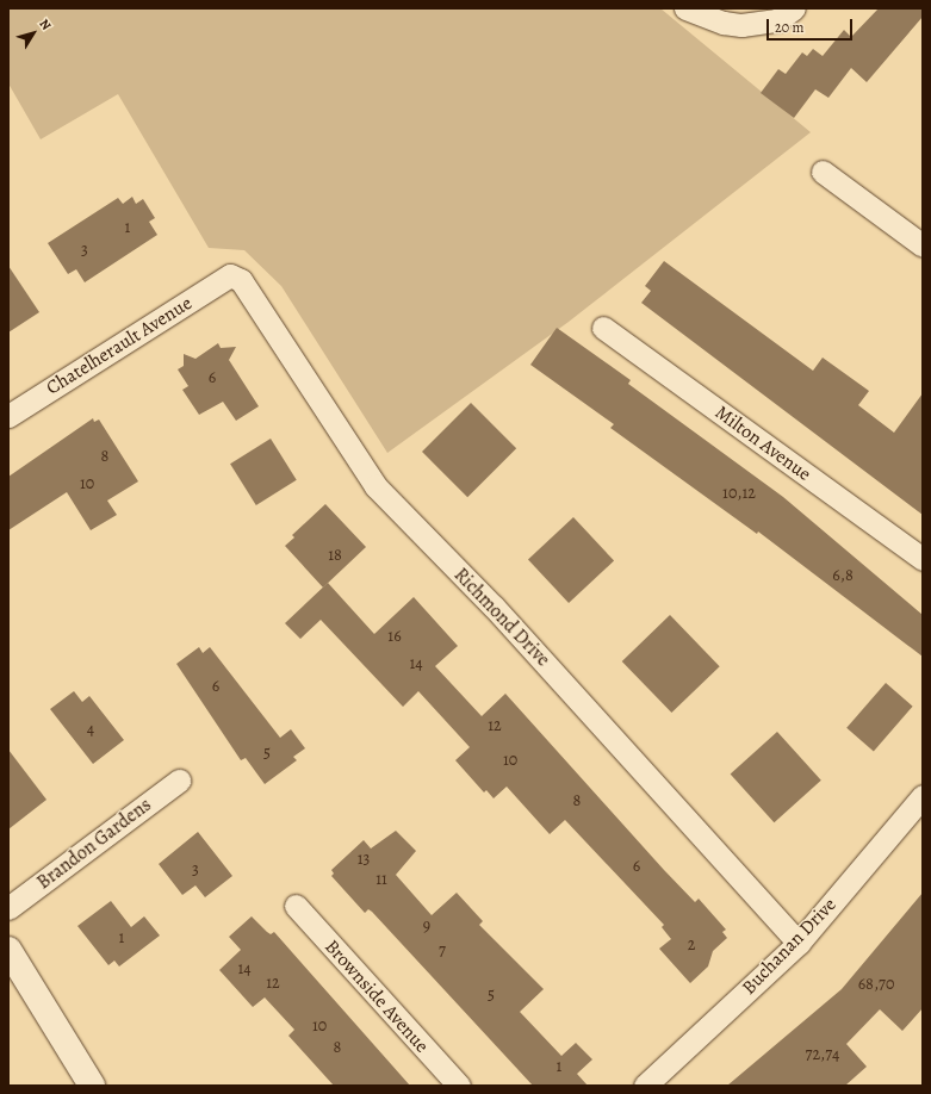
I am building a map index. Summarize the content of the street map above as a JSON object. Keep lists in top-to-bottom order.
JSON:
{
  "streets": {
    "street": [
      "Chatelherault Avenue",
      "Milton Avenue",
      "Richmond Drive",
      "Brandon Gardens",
      "Buchanan Drive",
      "Brownside Avenue"
    ]
  },
  "crossings": [
    ["Chatelherault Avenue", "Richmond Drive"],
    ["Richmond Drive", "Buchanan Drive"]
  ],
  "house_numbers": [
    "1",
    "3",
    "6",
    "8",
    "10",
    "10,12",
    "18",
    "6,8",
    "16",
    "14",
    "6",
    "12",
    "4",
    "5",
    "10",
    "8",
    "13",
    "6",
    "3",
    "11",
    "9",
    "1",
    "2",
    "7",
    "14",
    "12",
    "68,70",
    "5",
    "10",
    "8",
    "72,74",
    "1"
  ],
  "scale_bar": "20 m",
  "north": "top right"
}
